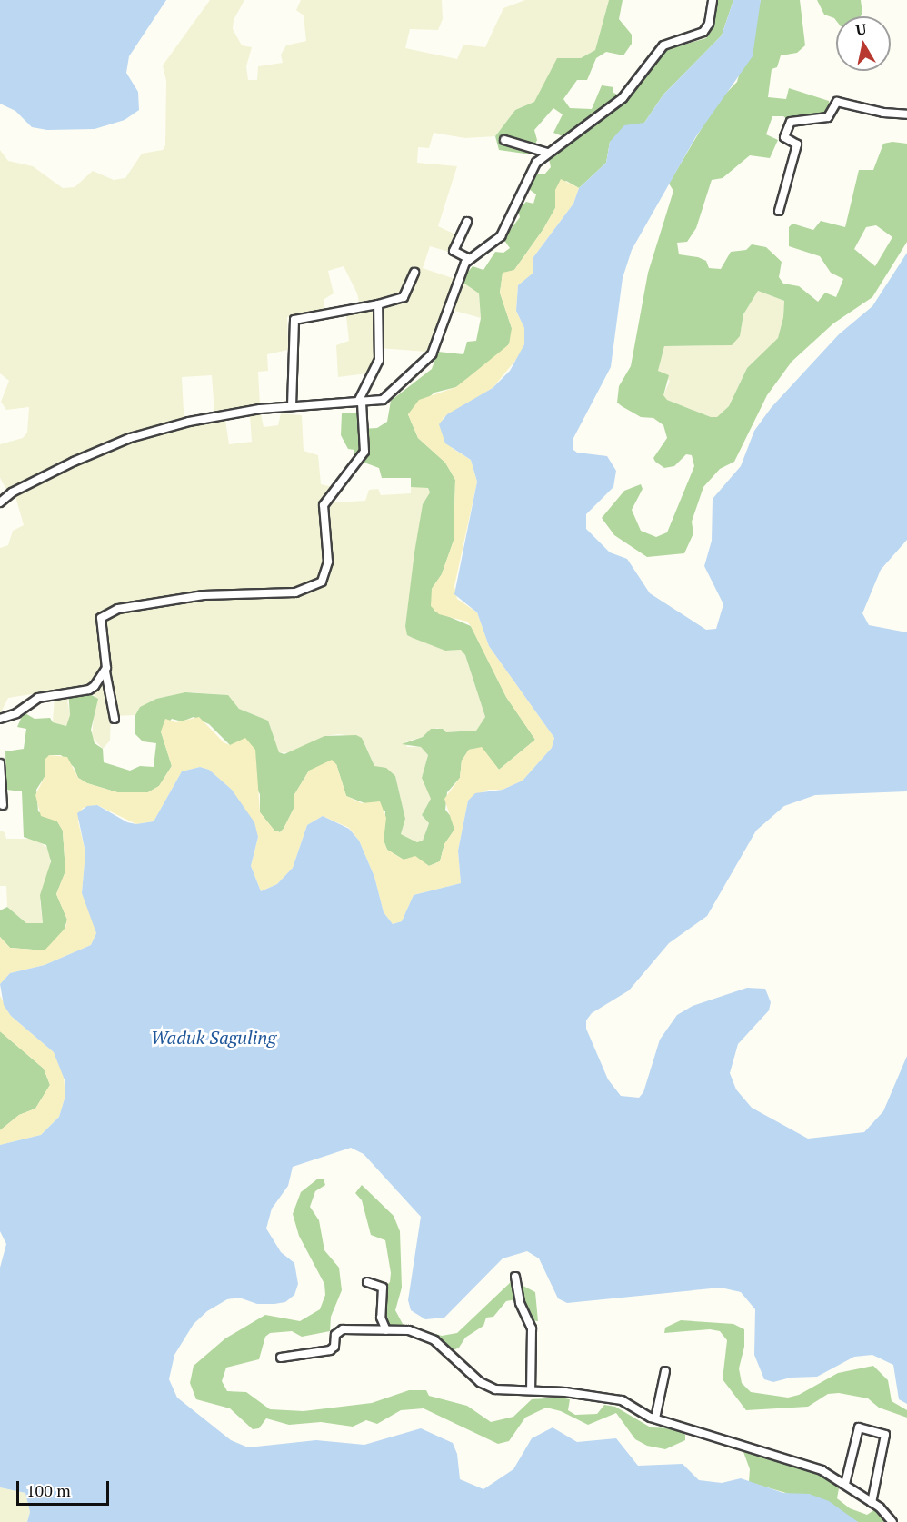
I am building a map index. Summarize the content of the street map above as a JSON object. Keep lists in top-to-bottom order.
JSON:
{
  "water": ["Waduk Saguling"],
  "scale_bar": "100 m",
  "north": "top"
}
